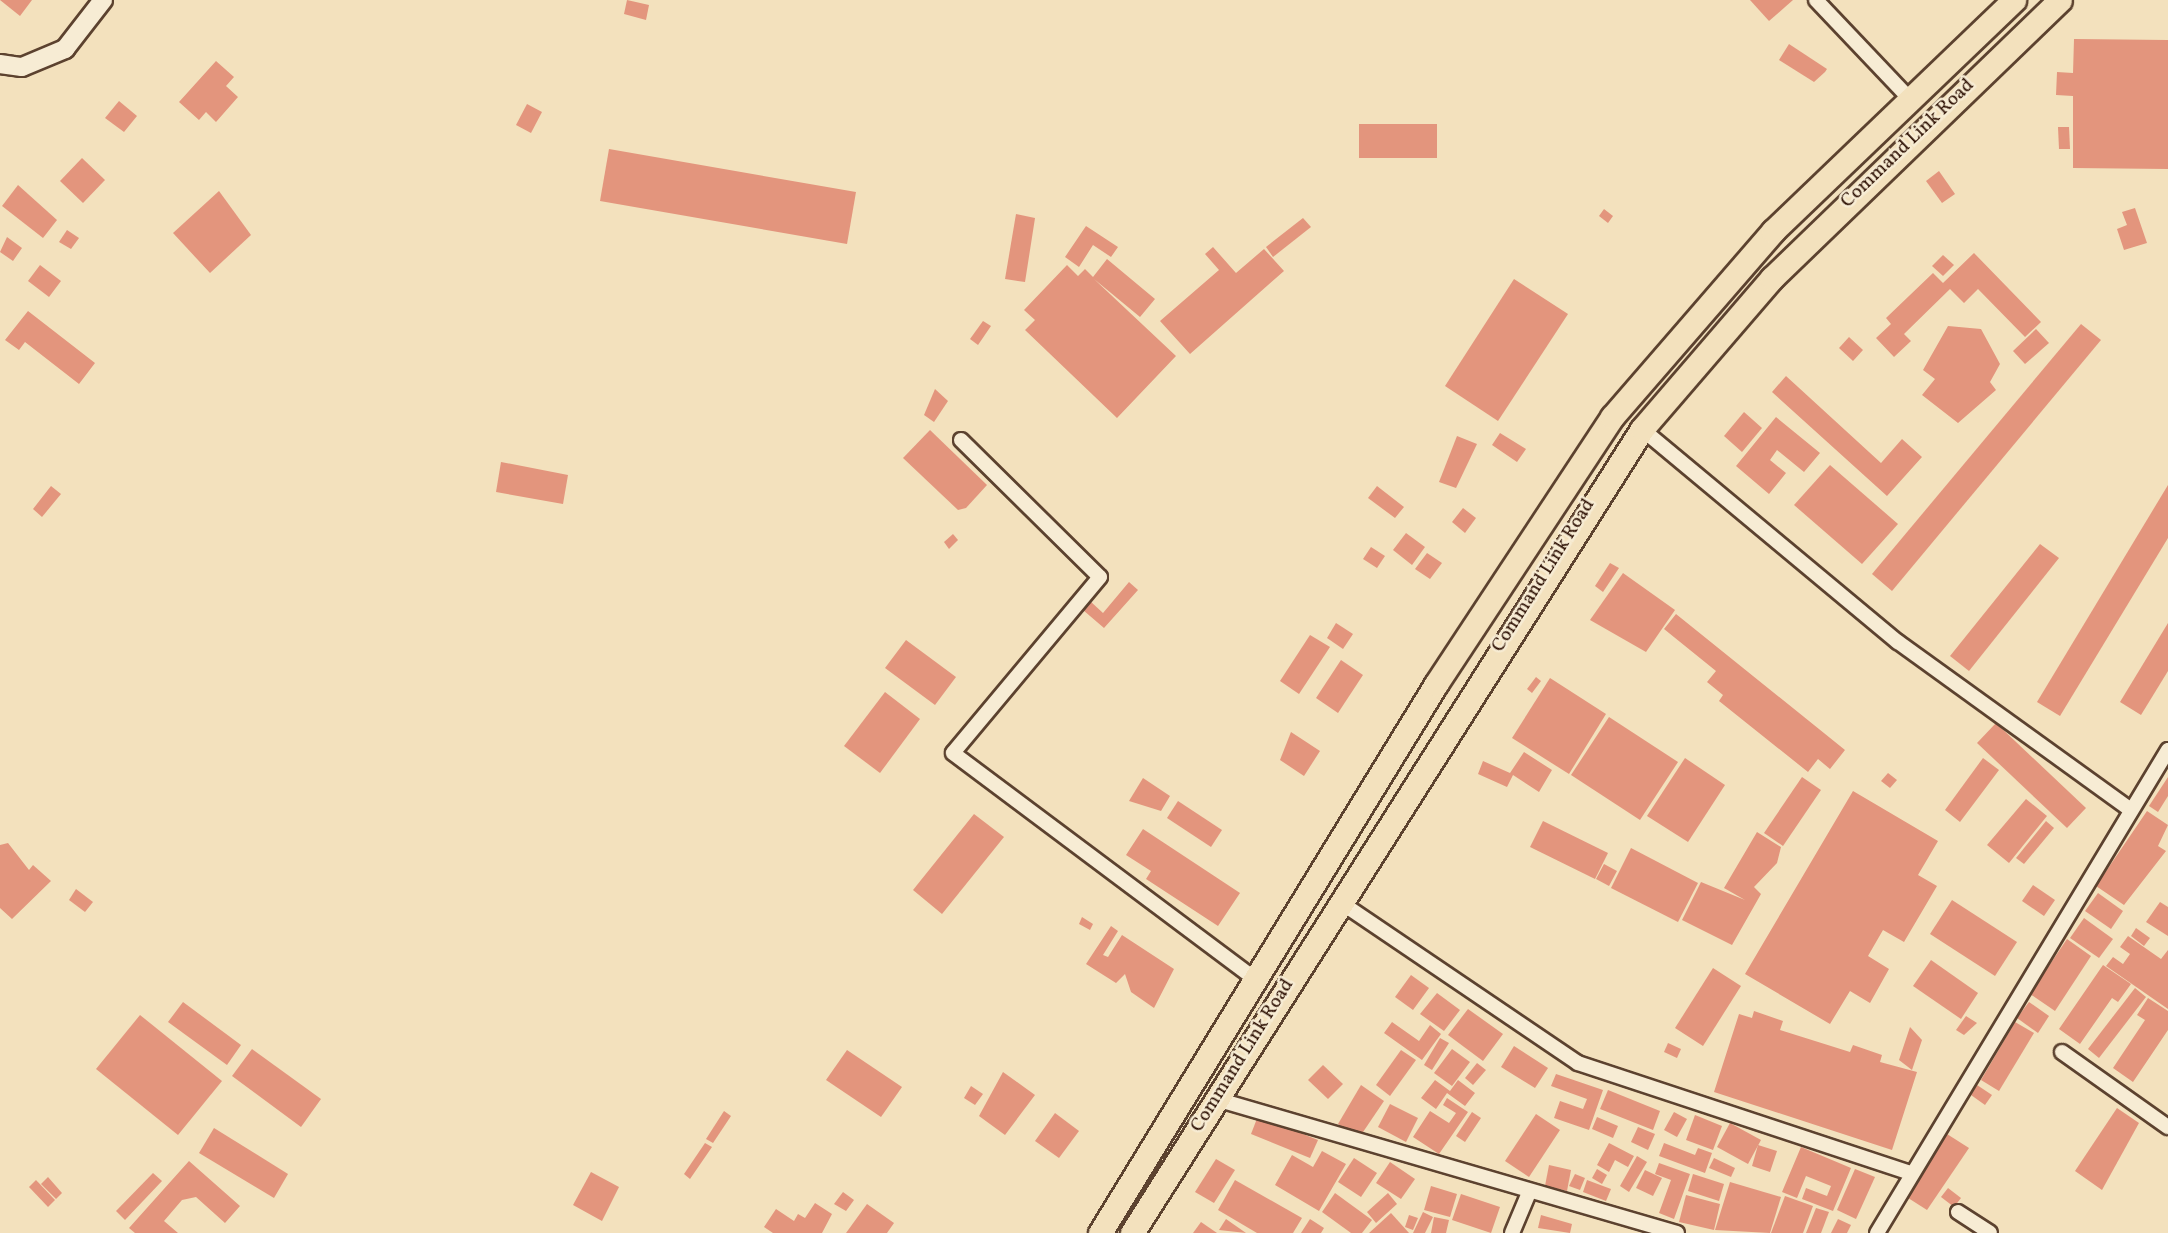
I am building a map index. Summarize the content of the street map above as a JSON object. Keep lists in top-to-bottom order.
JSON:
{
  "streets": {
    "main road": ["Command Link Road"]
  }
}
